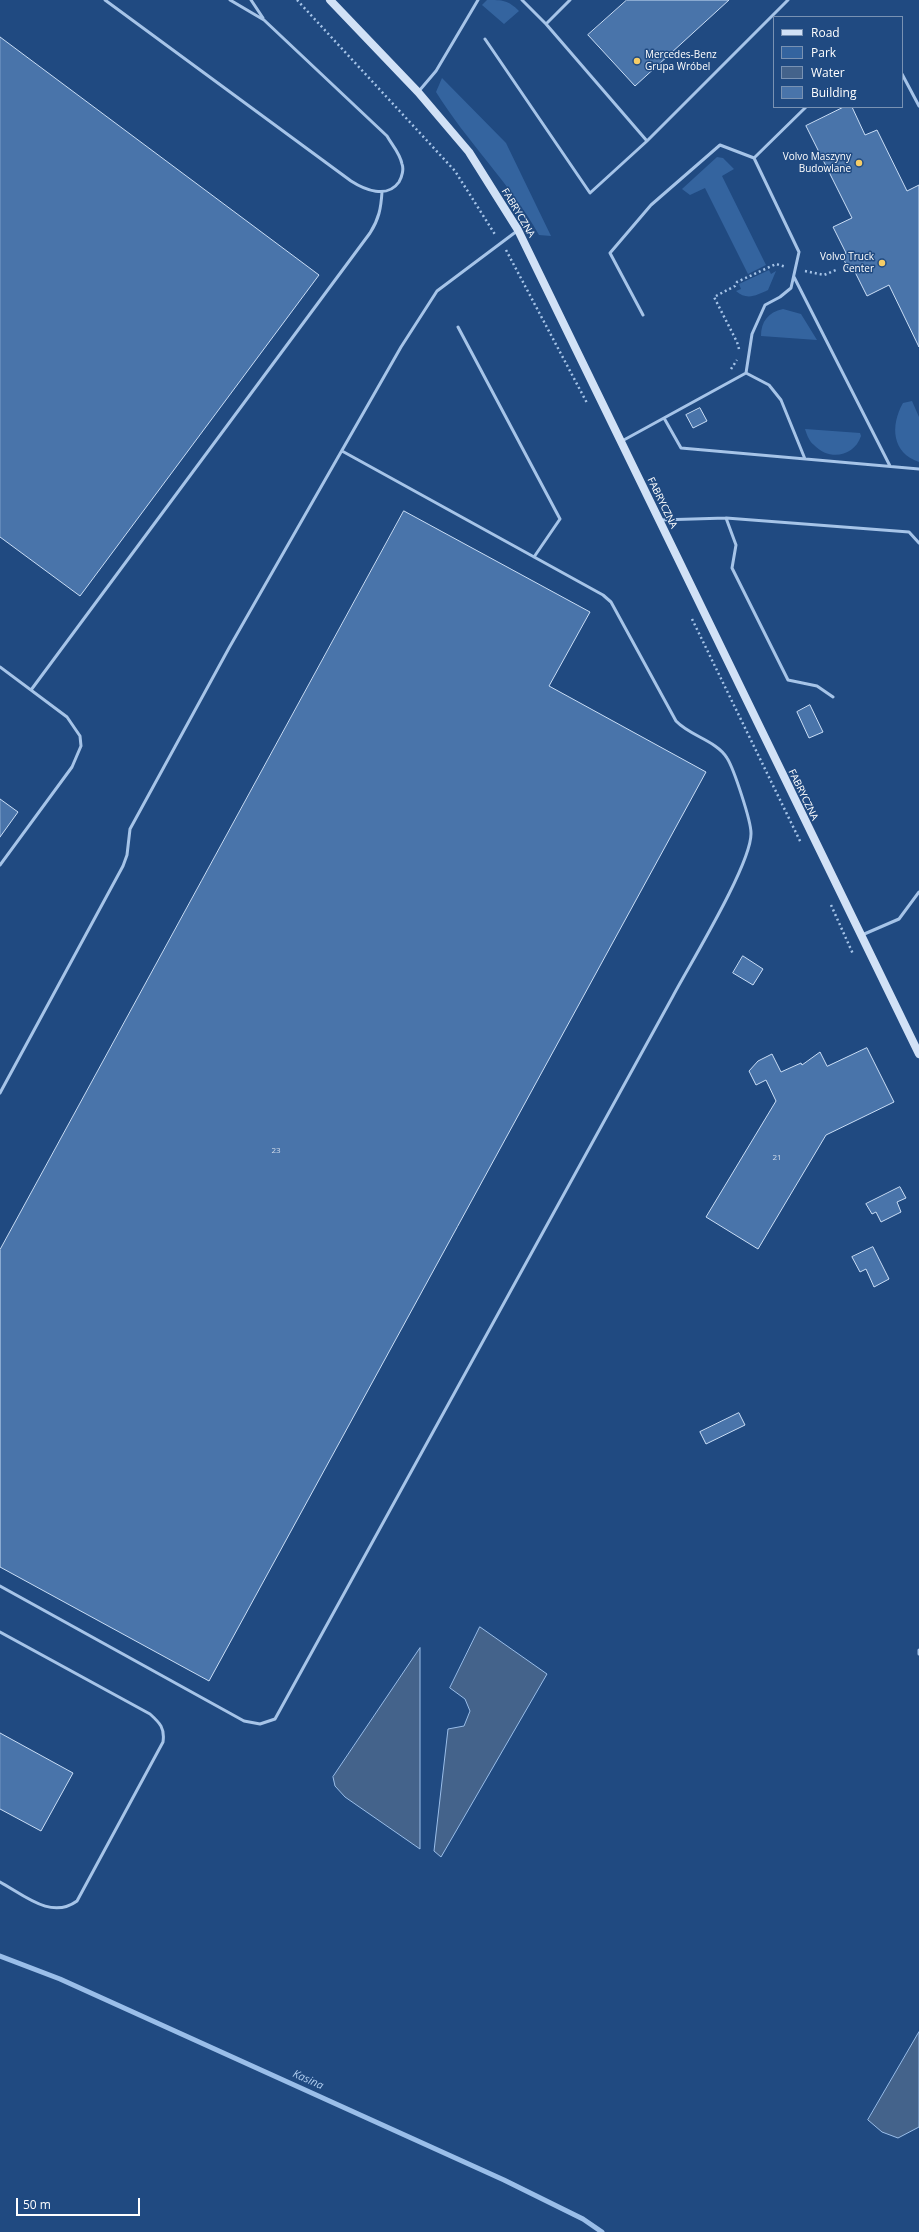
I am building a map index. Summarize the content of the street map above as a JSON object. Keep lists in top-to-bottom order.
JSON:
{
  "streets": {
    "main road": ["FABRYCZNA"]
  },
  "water": ["Kasina"],
  "places": ["Mercedes-Benz Grupa Wróbel", "Volvo Maszyny Budowlane", "Volvo Truck Center"],
  "house_numbers": ["23", "21"],
  "legend": [
    "Road",
    "Park",
    "Water",
    "Building"
  ],
  "scale_bar": "50 m"
}
